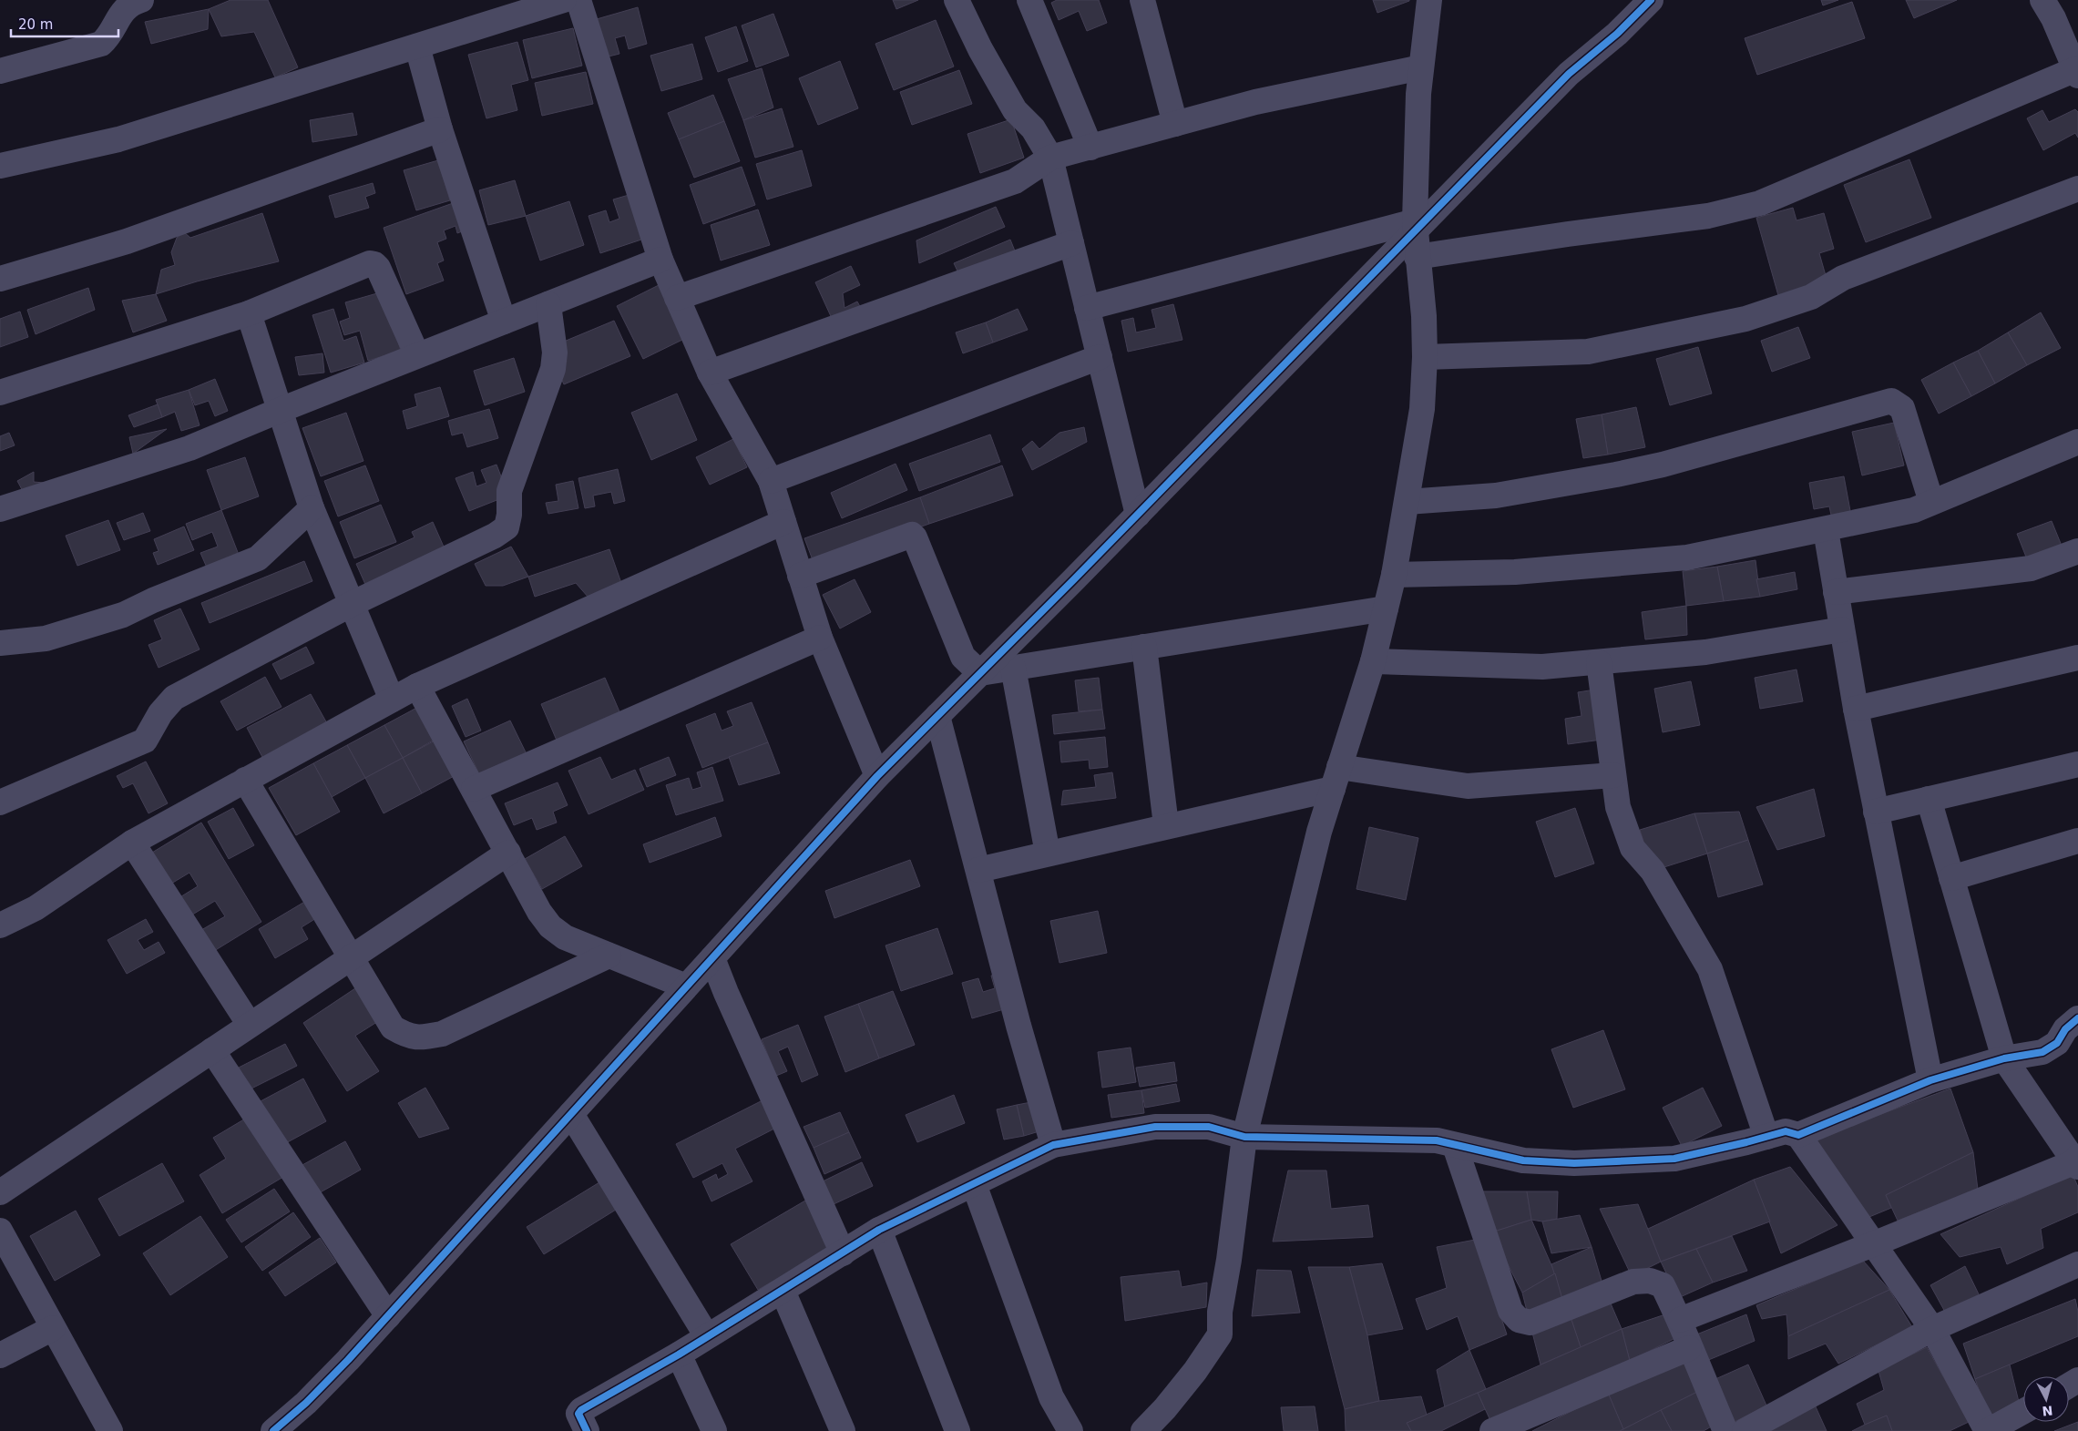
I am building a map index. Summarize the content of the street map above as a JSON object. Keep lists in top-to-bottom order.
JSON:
{
  "scale_bar": "20 m",
  "north": "bottom"
}
